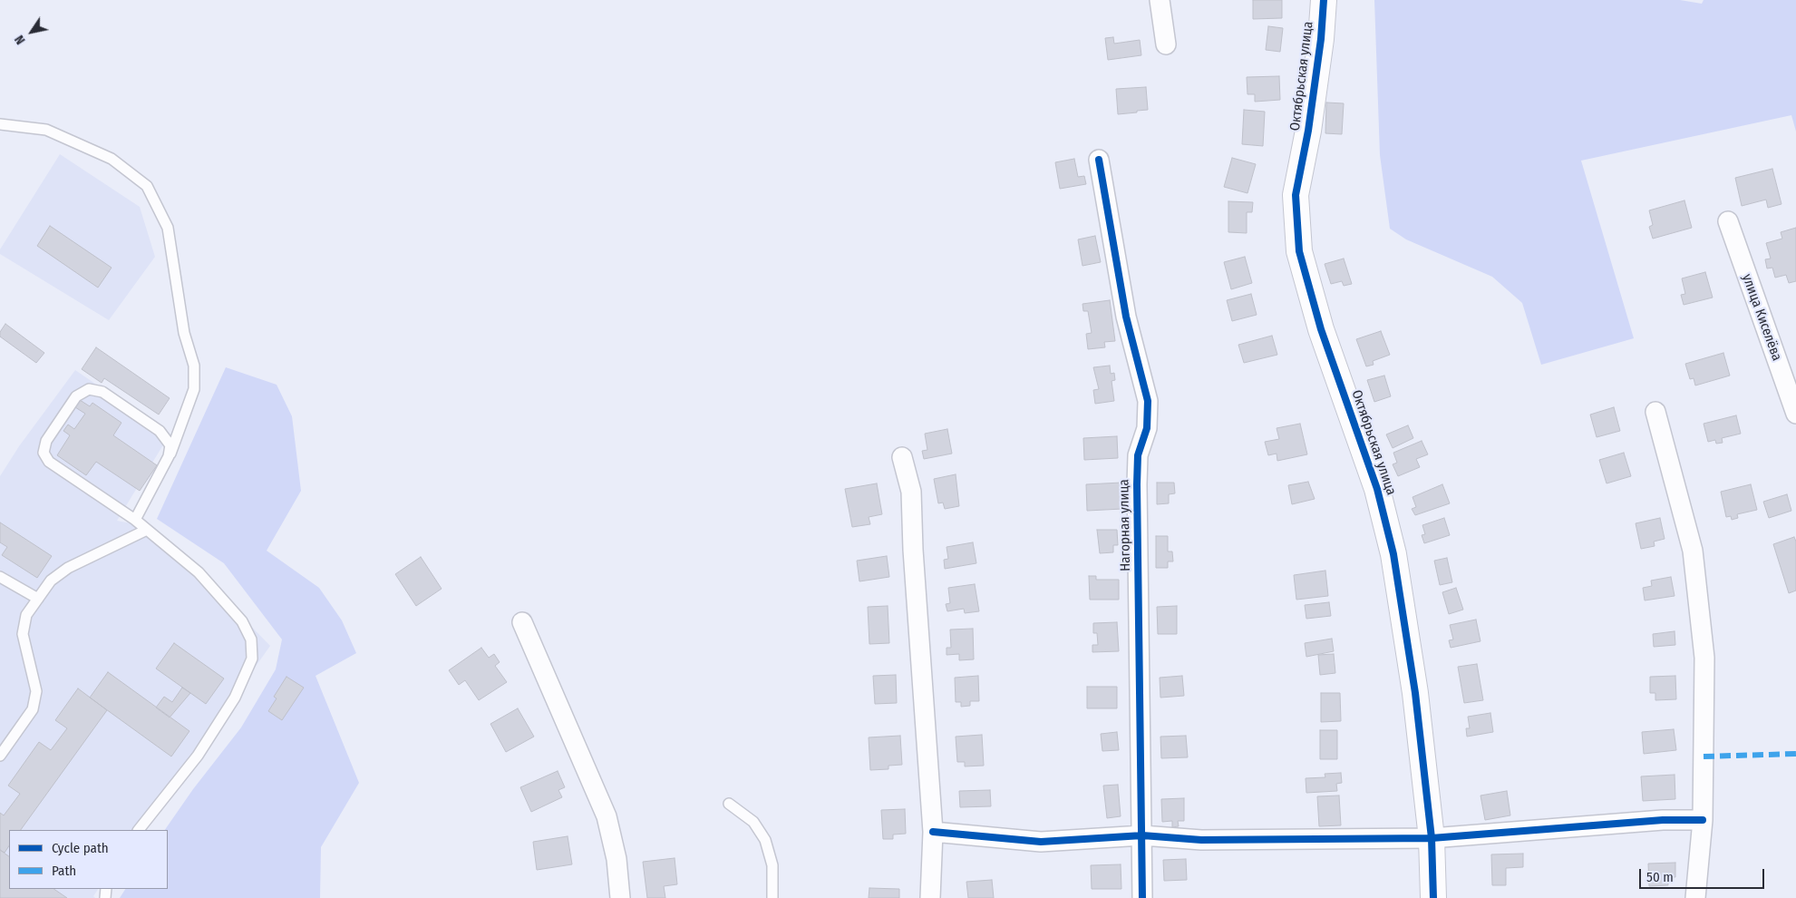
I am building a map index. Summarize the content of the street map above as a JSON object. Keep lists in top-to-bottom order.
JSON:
{
  "streets": {
    "street": ["Октябрьская улица", "улица Киселёва", "Нагорная улица"]
  },
  "legend": ["Cycle path", "Path"],
  "scale_bar": "50 m",
  "north": "bottom left"
}
